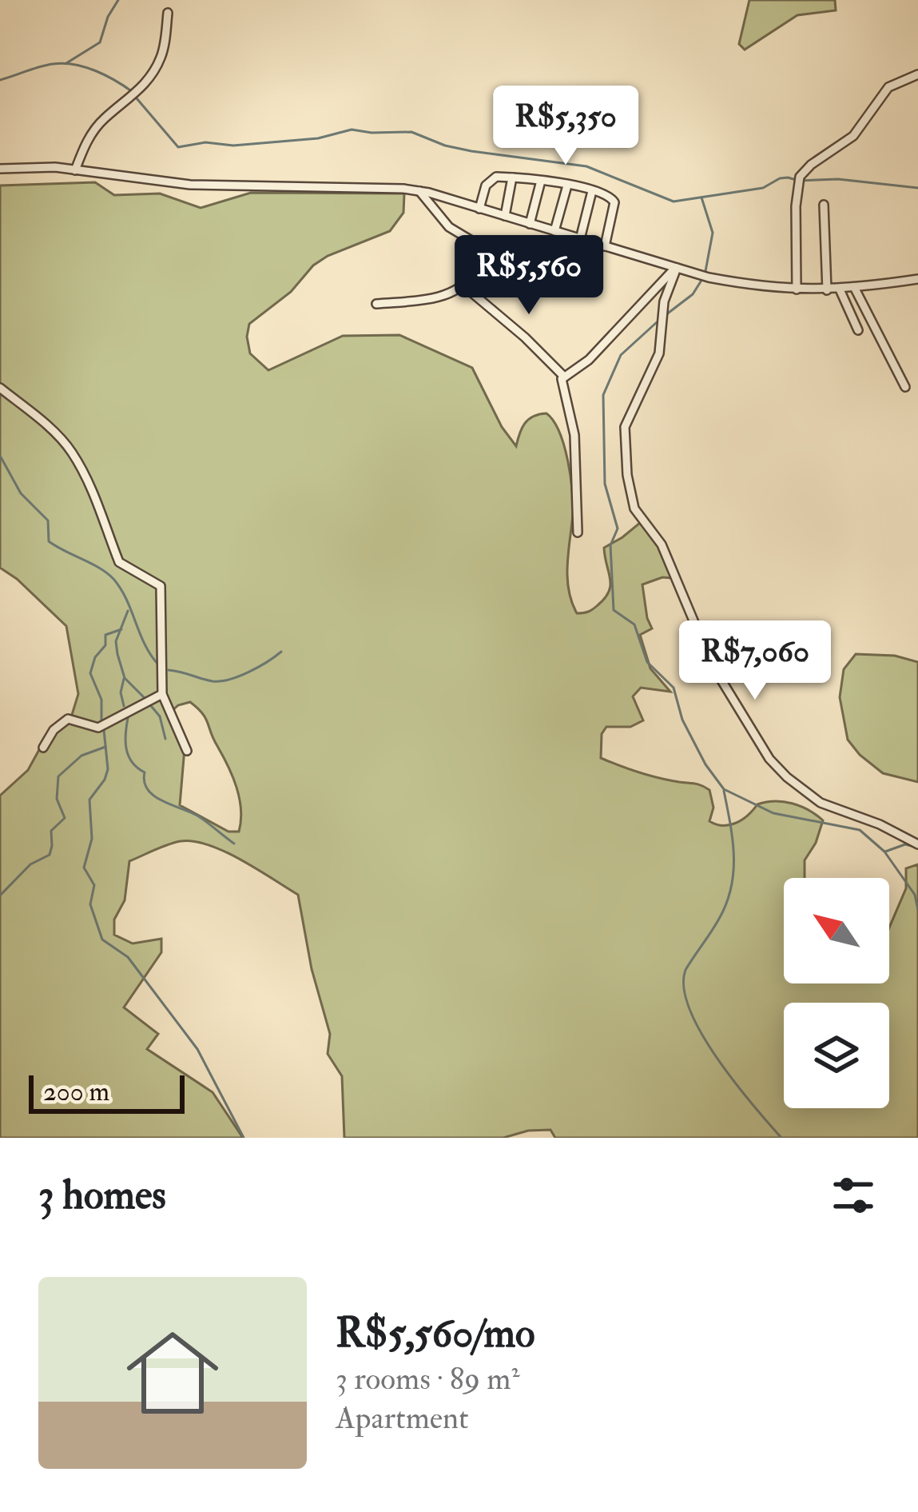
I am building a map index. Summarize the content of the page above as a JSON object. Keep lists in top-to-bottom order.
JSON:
{
  "scale_bar": "200 m",
  "north": "top left",
  "page": {
    "price": ["R$5,350", "R$5,560", "R$7,060"],
    "scale": "200 m",
    "heading": "3 homes",
    "list": [
      {
        "name": "R$5,560/mo",
        "note": "3 rooms · 89 m² · Apartment"
      }
    ]
  }
}
